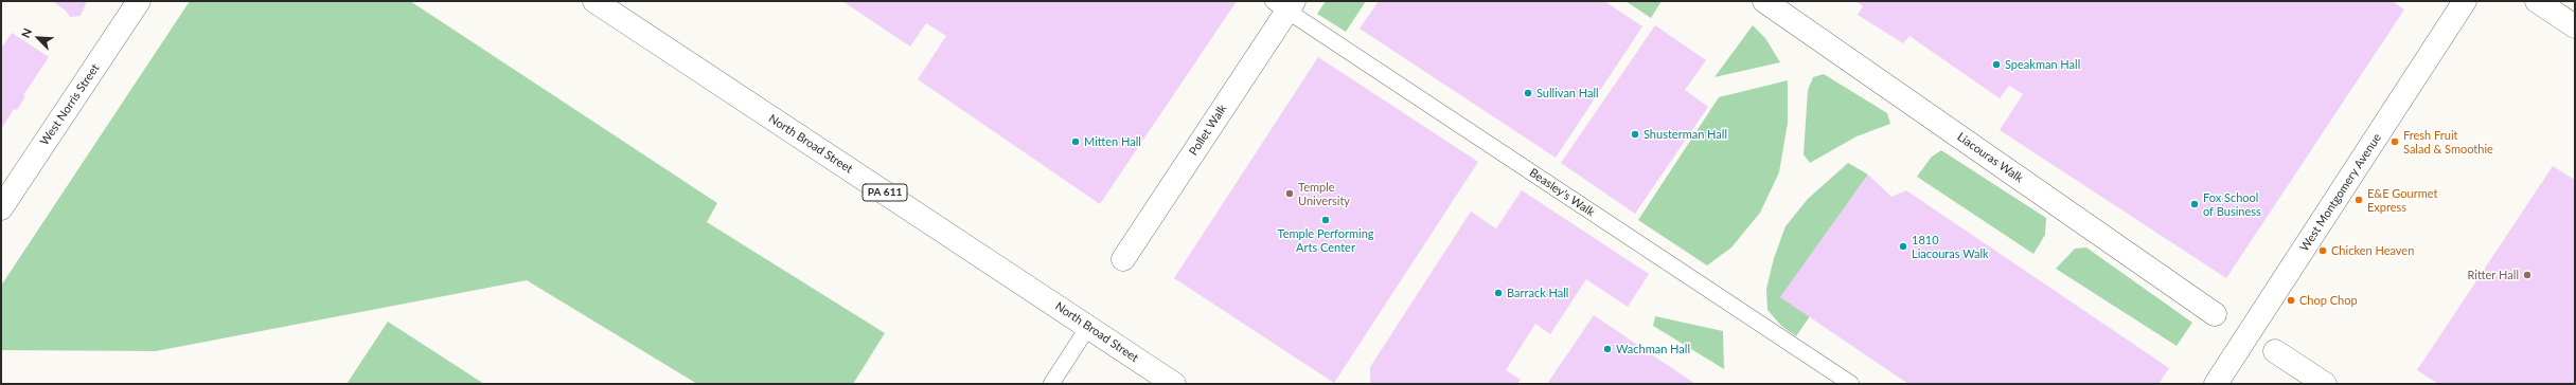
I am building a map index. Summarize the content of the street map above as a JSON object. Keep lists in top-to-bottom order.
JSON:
{
  "streets": {
    "street": [
      "West Norris Street",
      "Pollet Walk",
      "North Broad Street",
      "Liacouras Walk",
      "PA 611",
      "West Montgomery Avenue"
    ],
    "lane": ["Beasley's Walk"]
  },
  "crossings": [
    ["Pollet Walk", "Beasley's Walk"]
  ],
  "places": [
    "Speakman Hall",
    "Sullivan Hall",
    "Shusterman Hall",
    "Mitten Hall",
    "Fresh Fruit Salad & Smoothie",
    "Temple University",
    "E&E Gourmet Express",
    "Fox School of Business",
    "Temple Performing Arts Center",
    "1810 Liacouras Walk",
    "Chicken Heaven",
    "Ritter Hall",
    "Barrack Hall",
    "Chop Chop",
    "Wachman Hall"
  ],
  "north": "top left"
}
